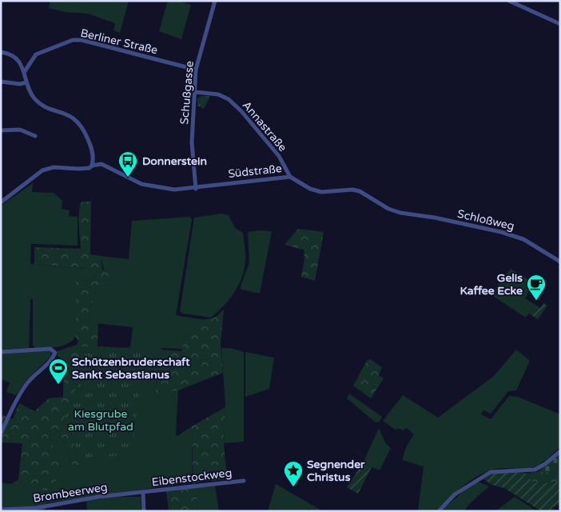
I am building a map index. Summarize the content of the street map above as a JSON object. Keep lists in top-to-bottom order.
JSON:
{
  "streets": {
    "street": [
      "Berliner Straße",
      "Schußgasse",
      "Annastraße",
      "Südstraße",
      "Schloßweg",
      "Eibenstockweg",
      "Brombeerweg"
    ]
  },
  "crossings": [
    ["Berliner Straße", "Schußgasse"],
    ["Schußgasse", "Annastraße"],
    ["Schußgasse", "Südstraße"],
    ["Annastraße", "Südstraße"],
    ["Südstraße", "Schloßweg"],
    ["Eibenstockweg", "Brombeerweg"]
  ],
  "parks": ["Kiesgrube am Blutpfad"],
  "places": {
    "bus stop": ["Donnerstein"],
    "cafe": ["Gelis Kaffee Ecke"],
    "sports": ["Schützenbruderschaft Sankt Sebastianus"],
    "place": ["Segnender Christus"]
  }
}
